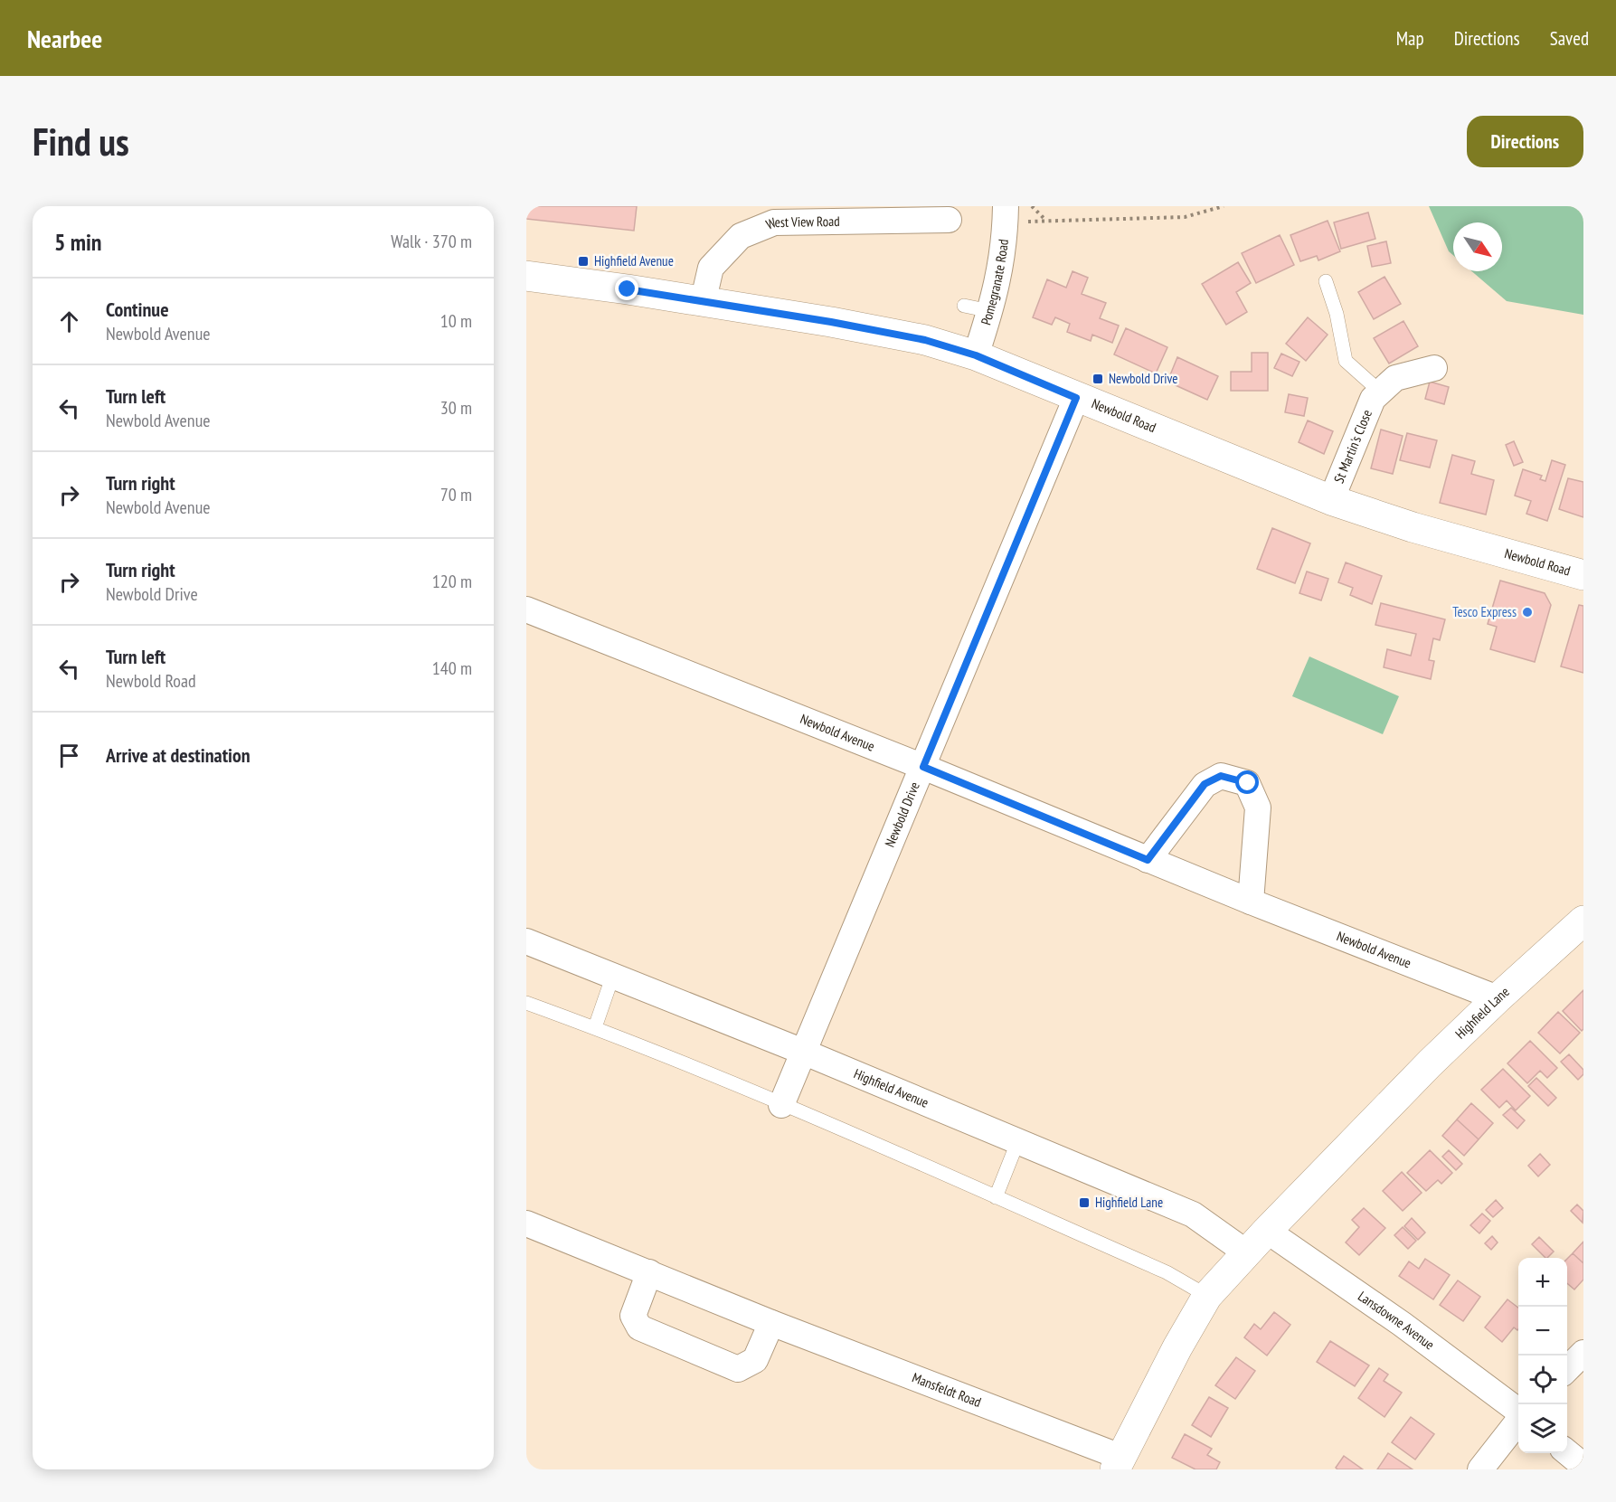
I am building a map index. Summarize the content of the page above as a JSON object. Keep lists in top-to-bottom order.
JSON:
{
  "streets": {
    "main road": ["Newbold Road", "Highfield Lane"],
    "street": [
      "West View Road",
      "Pomegranate Road",
      "St Martin's Close",
      "Newbold Avenue",
      "Newbold Drive",
      "Highfield Avenue",
      "Lansdowne Avenue",
      "Mansfeldt Road"
    ]
  },
  "crossings": [
    ["West View Road", "Newbold Road"],
    ["Pomegranate Road", "Newbold Road"],
    ["Newbold Road", "St Martin's Close"],
    ["Newbold Road", "Newbold Drive"],
    ["Newbold Avenue", "Newbold Drive"],
    ["Newbold Avenue", "Highfield Lane"],
    ["Newbold Drive", "Highfield Avenue"],
    ["Highfield Lane", "Highfield Avenue"],
    ["Highfield Lane", "Lansdowne Avenue"],
    ["Highfield Lane", "Mansfeldt Road"]
  ],
  "places": {
    "transit": ["Highfield Avenue", "Newbold Drive", "Highfield Lane"],
    "other": ["Tesco Express"]
  },
  "north": "bottom right",
  "page": {
    "header": "Nearbee",
    "nav": ["Map", "Directions", "Saved"],
    "buttons": "Directions",
    "title": "Find us",
    "heading": ["5 min", "Walk · 370 m"],
    "list": [
      ["Continue", "Newbold Avenue", "10 m"],
      ["Turn left", "Newbold Avenue", "30 m"],
      ["Turn right", "Newbold Avenue", "70 m"],
      ["Turn right", "Newbold Drive", "120 m"],
      ["Turn left", "Newbold Road", "140 m"],
      "Arrive at destination"
    ],
    "map_buttons": ["+", "−"]
  }
}
